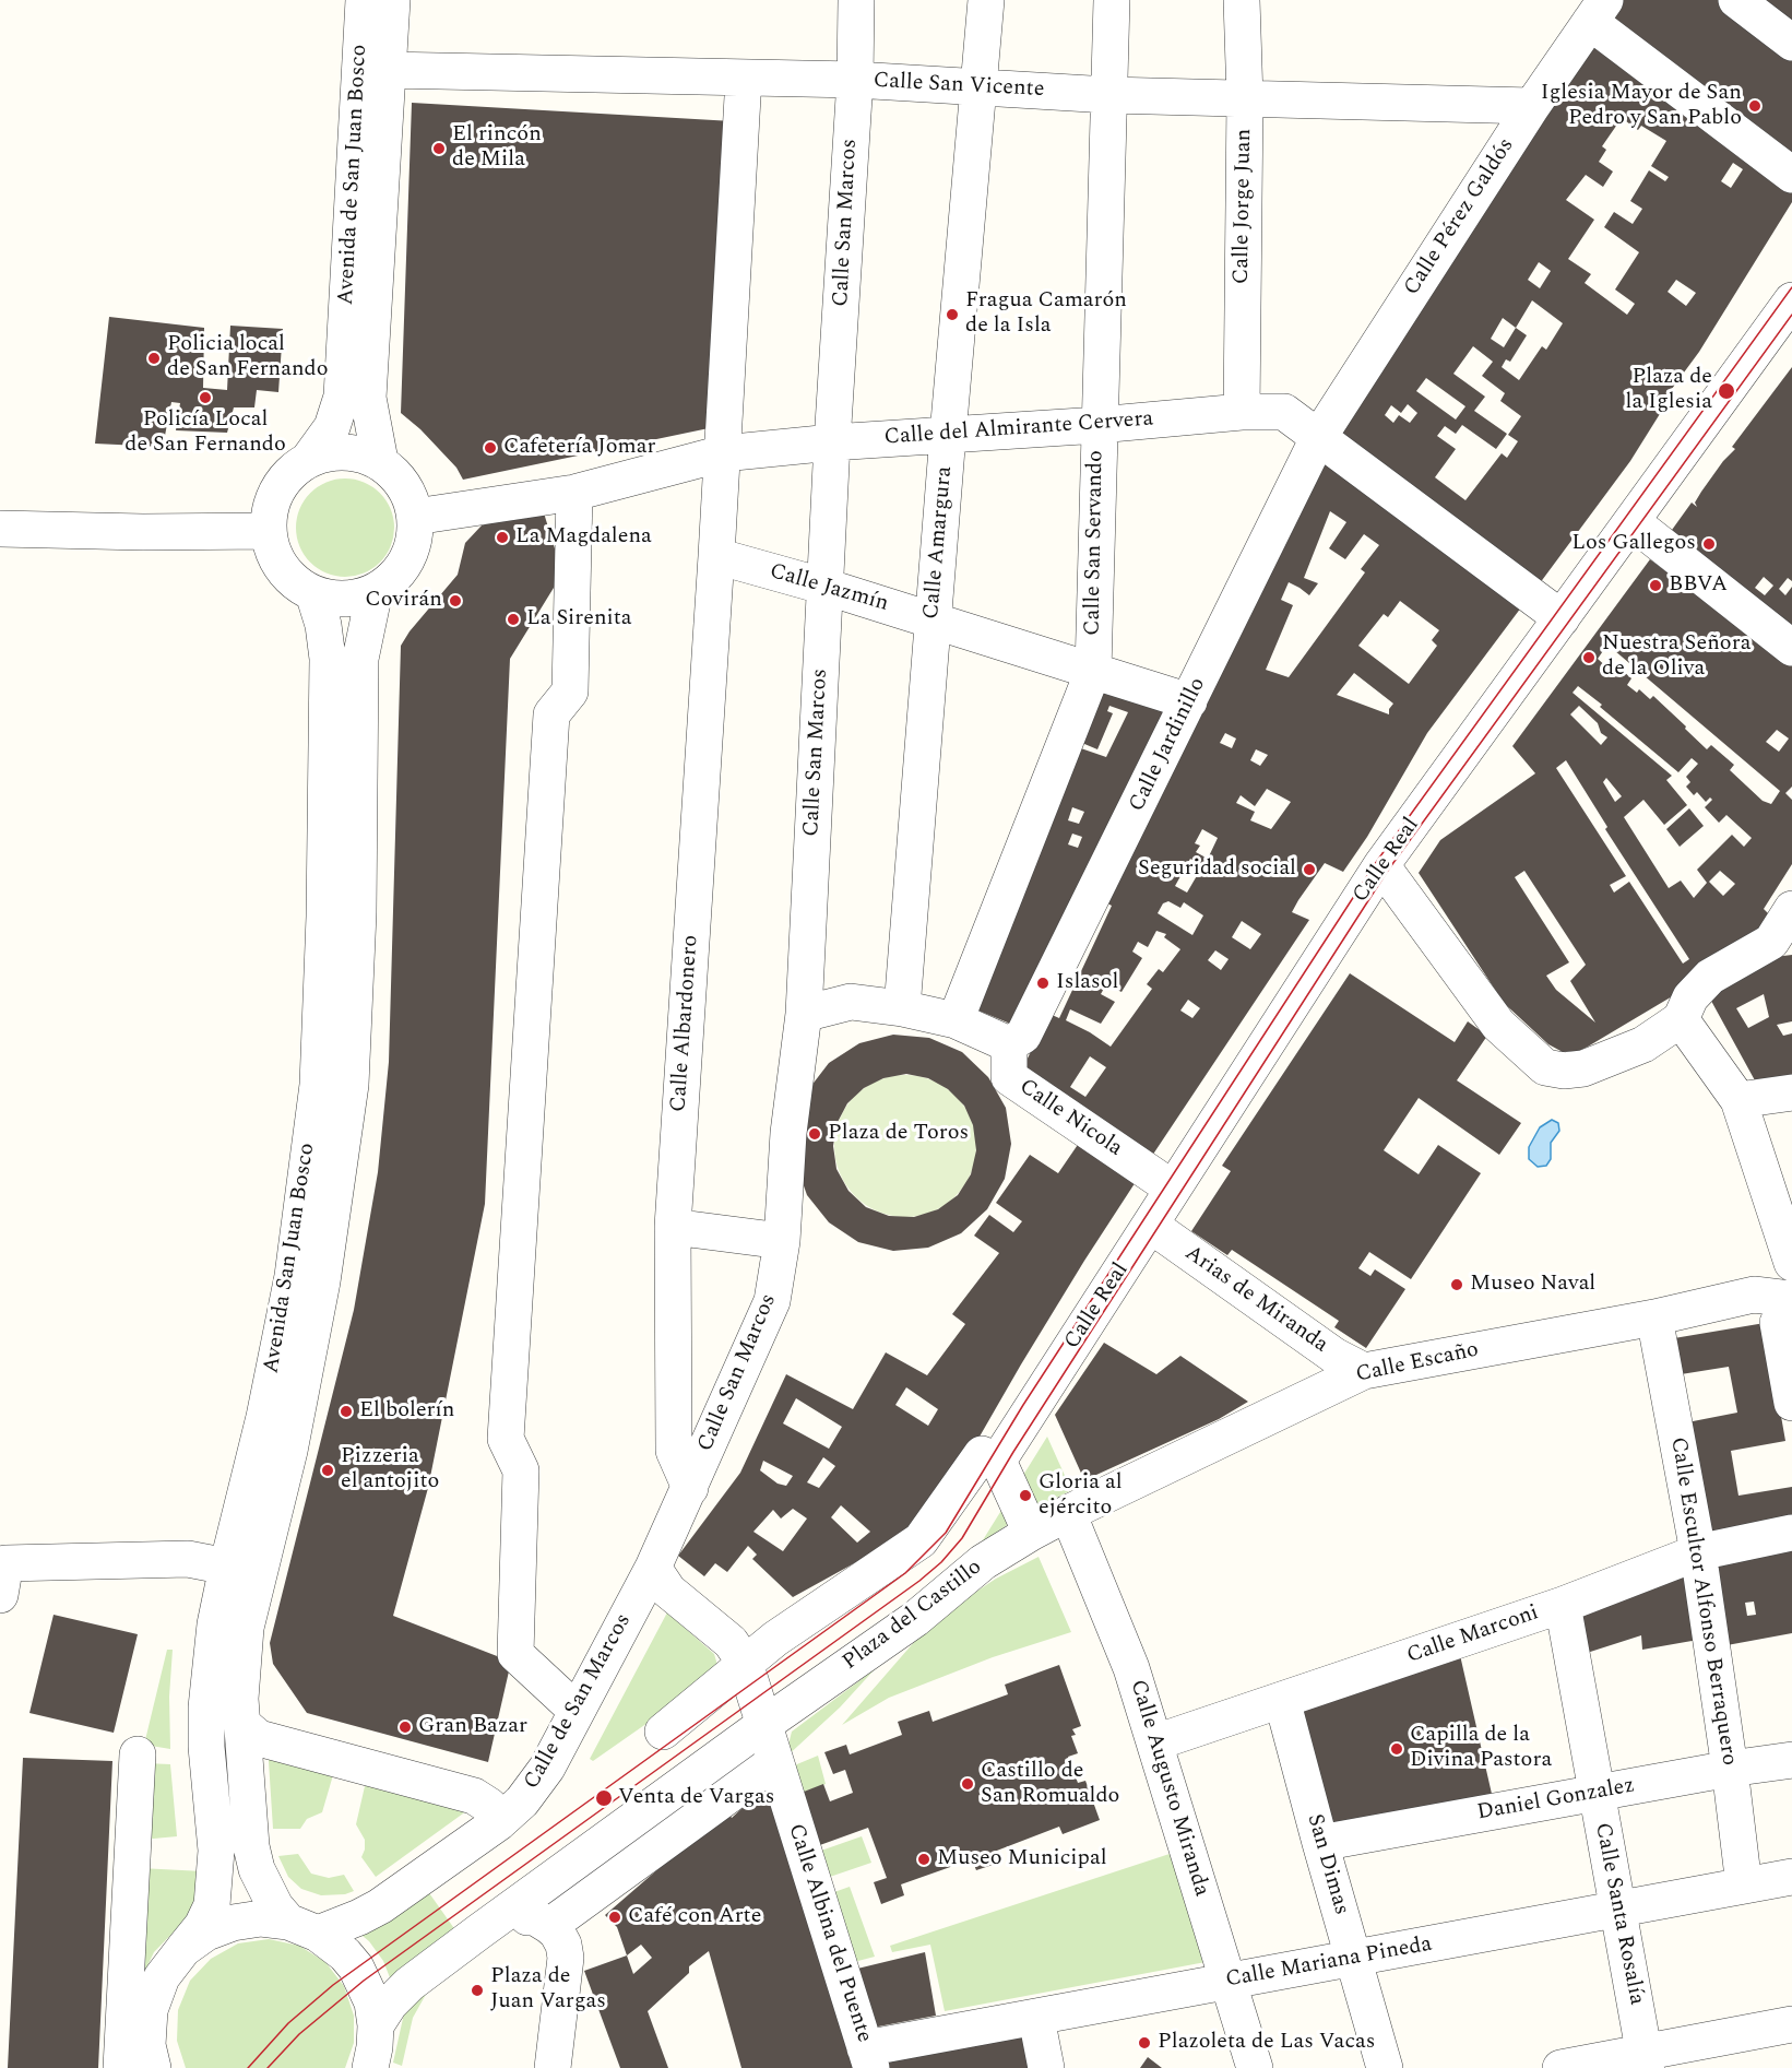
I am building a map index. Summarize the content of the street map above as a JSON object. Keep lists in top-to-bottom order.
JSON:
{
  "streets": {
    "street": [
      "Calle San Vicente",
      "Avenida de San Juan Bosco",
      "Calle Jorge Juan",
      "Calle Pérez Galdós",
      "Calle San Marcos",
      "Calle del Almirante Cervera",
      "Calle Amargura",
      "Calle San Servando",
      "Calle Jazmín",
      "Calle Jardinillo",
      "Calle Real",
      "Calle Albardonero",
      "Calle Nicola",
      "Avenida San Juan Bosco",
      "Arias de Miranda",
      "Calle Escaño",
      "Calle Escultor Alfonso Berraquero",
      "Plaza del Castillo",
      "Calle Marconi",
      "Calle de San Marcos",
      "Calle Augusto Miranda",
      "Daniel Gonzalez",
      "San Dimas",
      "Calle Santa Rosalía",
      "Calle Albina del Puente",
      "Calle Mariana Pineda"
    ]
  },
  "crossings": [
    ["Calle San Vicente", "Avenida de San Juan Bosco"],
    ["Calle San Vicente", "Calle Jorge Juan"],
    ["Calle San Vicente", "Calle Pérez Galdós"],
    ["Calle San Vicente", "Calle San Marcos"],
    ["Calle San Vicente", "Calle Amargura"],
    ["Calle San Vicente", "Calle San Servando"],
    ["Avenida de San Juan Bosco", "Calle del Almirante Cervera"],
    ["Avenida de San Juan Bosco", "Avenida San Juan Bosco"],
    ["Calle Jorge Juan", "Calle del Almirante Cervera"],
    ["Calle Pérez Galdós", "Calle del Almirante Cervera"],
    ["Calle Pérez Galdós", "Calle Jardinillo"],
    ["Calle San Marcos", "Calle del Almirante Cervera"],
    ["Calle San Marcos", "Calle Jazmín"],
    ["Calle San Marcos", "Calle Albardonero"],
    ["Calle San Marcos", "Calle de San Marcos"],
    ["Calle del Almirante Cervera", "Calle Amargura"],
    ["Calle del Almirante Cervera", "Calle San Servando"],
    ["Calle del Almirante Cervera", "Calle Jardinillo"],
    ["Calle del Almirante Cervera", "Calle Real"],
    ["Calle del Almirante Cervera", "Avenida San Juan Bosco"],
    ["Calle Amargura", "Calle Jazmín"],
    ["Calle San Servando", "Calle Jazmín"],
    ["Calle Jazmín", "Calle Jardinillo"],
    ["Calle Jazmín", "Calle Albardonero"],
    ["Calle Jardinillo", "Calle Nicola"],
    ["Calle Real", "Calle Nicola"],
    ["Calle Real", "Arias de Miranda"],
    ["Calle Albardonero", "Calle de San Marcos"],
    ["Avenida San Juan Bosco", "Plaza del Castillo"],
    ["Avenida San Juan Bosco", "Calle de San Marcos"],
    ["Arias de Miranda", "Calle Escaño"],
    ["Calle Escaño", "Calle Escultor Alfonso Berraquero"],
    ["Calle Escaño", "Plaza del Castillo"],
    ["Calle Escaño", "Calle Augusto Miranda"],
    ["Calle Escultor Alfonso Berraquero", "Calle Marconi"],
    ["Calle Escultor Alfonso Berraquero", "Daniel Gonzalez"],
    ["Calle Escultor Alfonso Berraquero", "Calle Mariana Pineda"],
    ["Plaza del Castillo", "Calle Augusto Miranda"],
    ["Plaza del Castillo", "Calle Albina del Puente"],
    ["Calle Marconi", "Calle Augusto Miranda"],
    ["Calle Marconi", "San Dimas"],
    ["Calle Marconi", "Calle Santa Rosalía"],
    ["Calle Augusto Miranda", "Calle Mariana Pineda"],
    ["Daniel Gonzalez", "San Dimas"],
    ["Daniel Gonzalez", "Calle Santa Rosalía"],
    ["San Dimas", "Calle Mariana Pineda"],
    ["Calle Santa Rosalía", "Calle Mariana Pineda"],
    ["Calle Albina del Puente", "Calle Mariana Pineda"]
  ],
  "places": [
    "Iglesia Mayor de San Pedro y San Pablo",
    "El rincón de Mila",
    "Fragua Camarón de la Isla",
    "Policia local de San Fernando",
    "Plaza de la Iglesia",
    "Policía Local de San Fernando",
    "Cafetería Jomar",
    "La Magdalena",
    "Los Gallegos",
    "BBVA",
    "Covirán",
    "La Sirenita",
    "Nuestra Señora de la Oliva",
    "Seguridad social",
    "Islasol",
    "Plaza de Toros",
    "Museo Naval",
    "El bolerín",
    "Pizzeria el antojito",
    "Gloria al ejército",
    "Gran Bazar",
    "Capilla de la Divina Pastora",
    "Castillo de San Romualdo",
    "Venta de Vargas",
    "Museo Municipal",
    "Café con Arte",
    "Plaza de Juan Vargas",
    "Plazoleta de Las Vacas"
  ]
}
